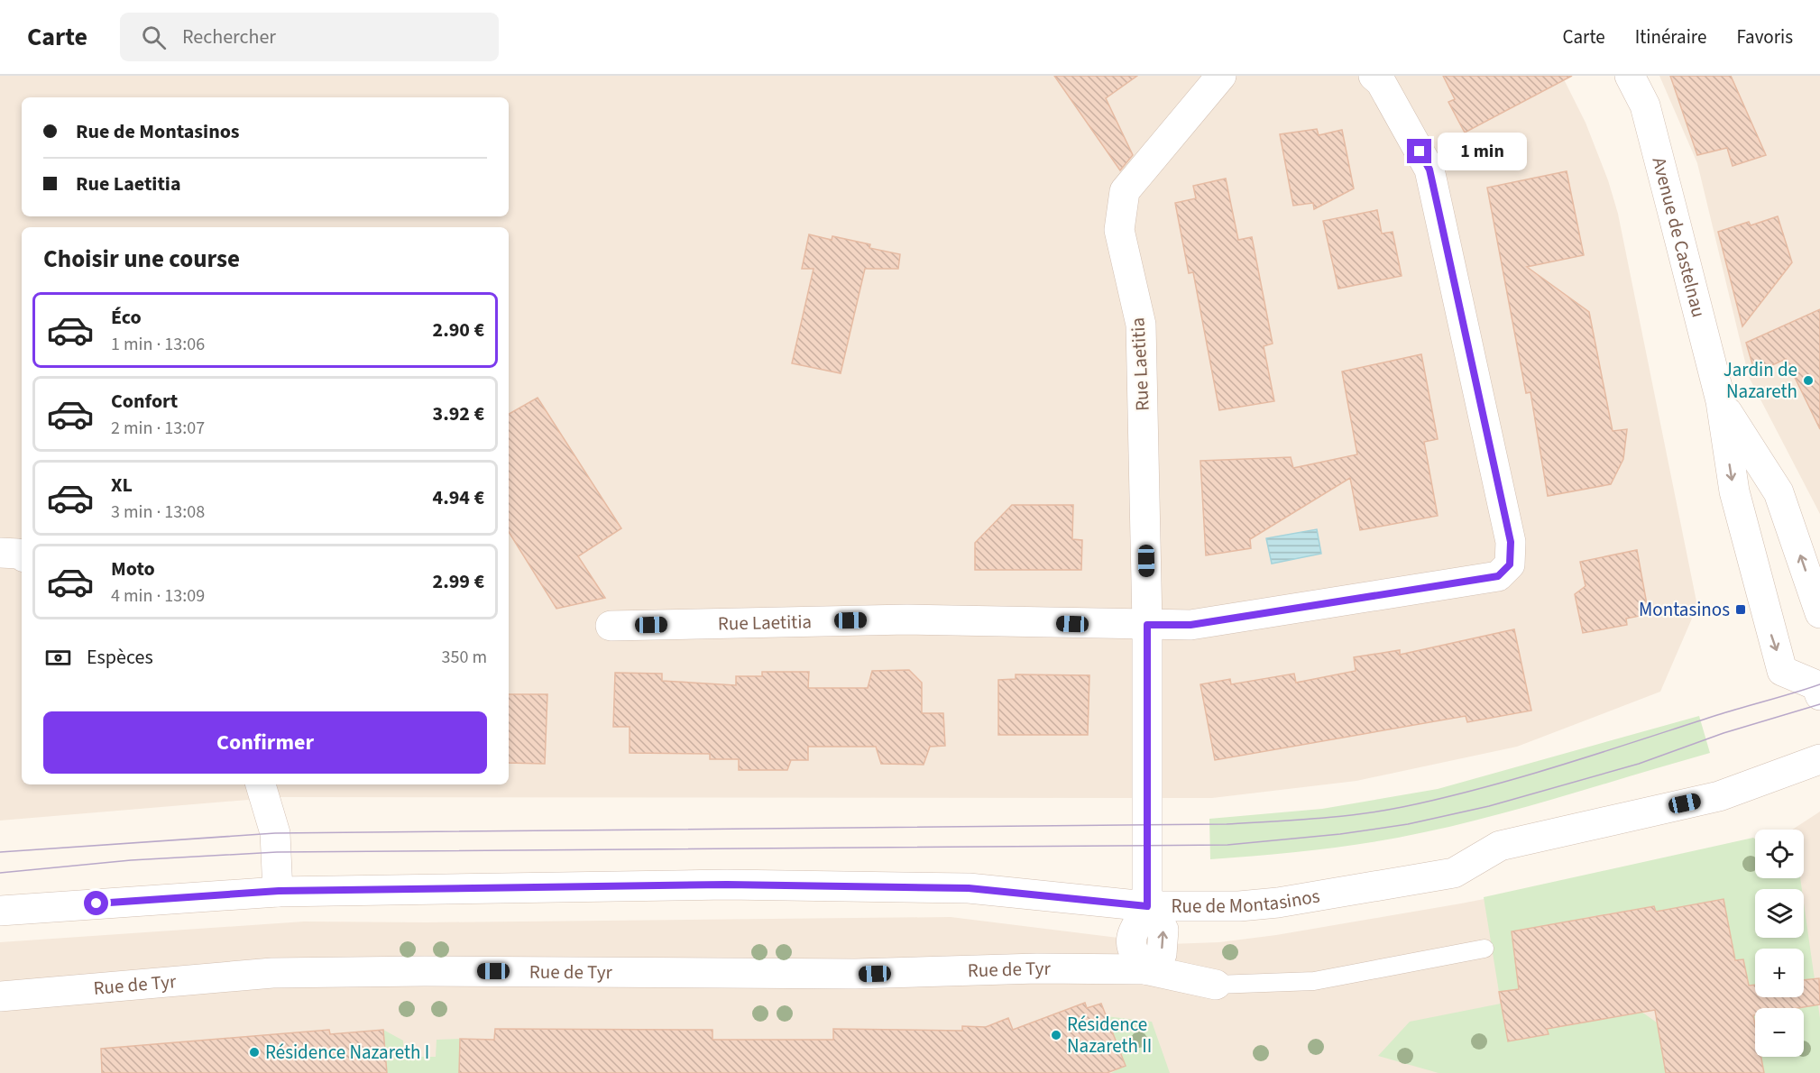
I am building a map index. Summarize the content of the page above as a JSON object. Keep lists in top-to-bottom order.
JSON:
{
  "streets": {
    "street": [
      "Avenue de Castelnau",
      "Rue Laetitia",
      "Rue de Montasinos",
      "Rue de Tyr"
    ]
  },
  "crossings": [
    ["Rue Laetitia", "Rue de Montasinos"]
  ],
  "places": {
    "other": ["Jardin de Nazareth", "Résidence Nazareth II", "Résidence Nazareth I"],
    "transit": ["Montasinos"]
  },
  "page": {
    "header": "Carte",
    "search": "Rechercher",
    "nav": ["Carte", "Itinéraire", "Favoris"],
    "banner": ["Rue de Montasinos", "Rue Laetitia"],
    "bubble": "1 min",
    "heading": "Choisir une course",
    "list": [
      {
        "name": "Éco",
        "note": "1 min · 13:06",
        "value": "2.90 €"
      },
      {
        "name": "Confort",
        "note": "2 min · 13:07",
        "value": "3.92 €"
      },
      {
        "name": "XL",
        "note": "3 min · 13:08",
        "value": "4.94 €"
      },
      {
        "name": "Moto",
        "note": "4 min · 13:09",
        "value": "2.99 €"
      }
    ],
    "pay": ["Espèces", "350 m"],
    "buttons": "Confirmer",
    "map_buttons": ["+", "−"]
  }
}
